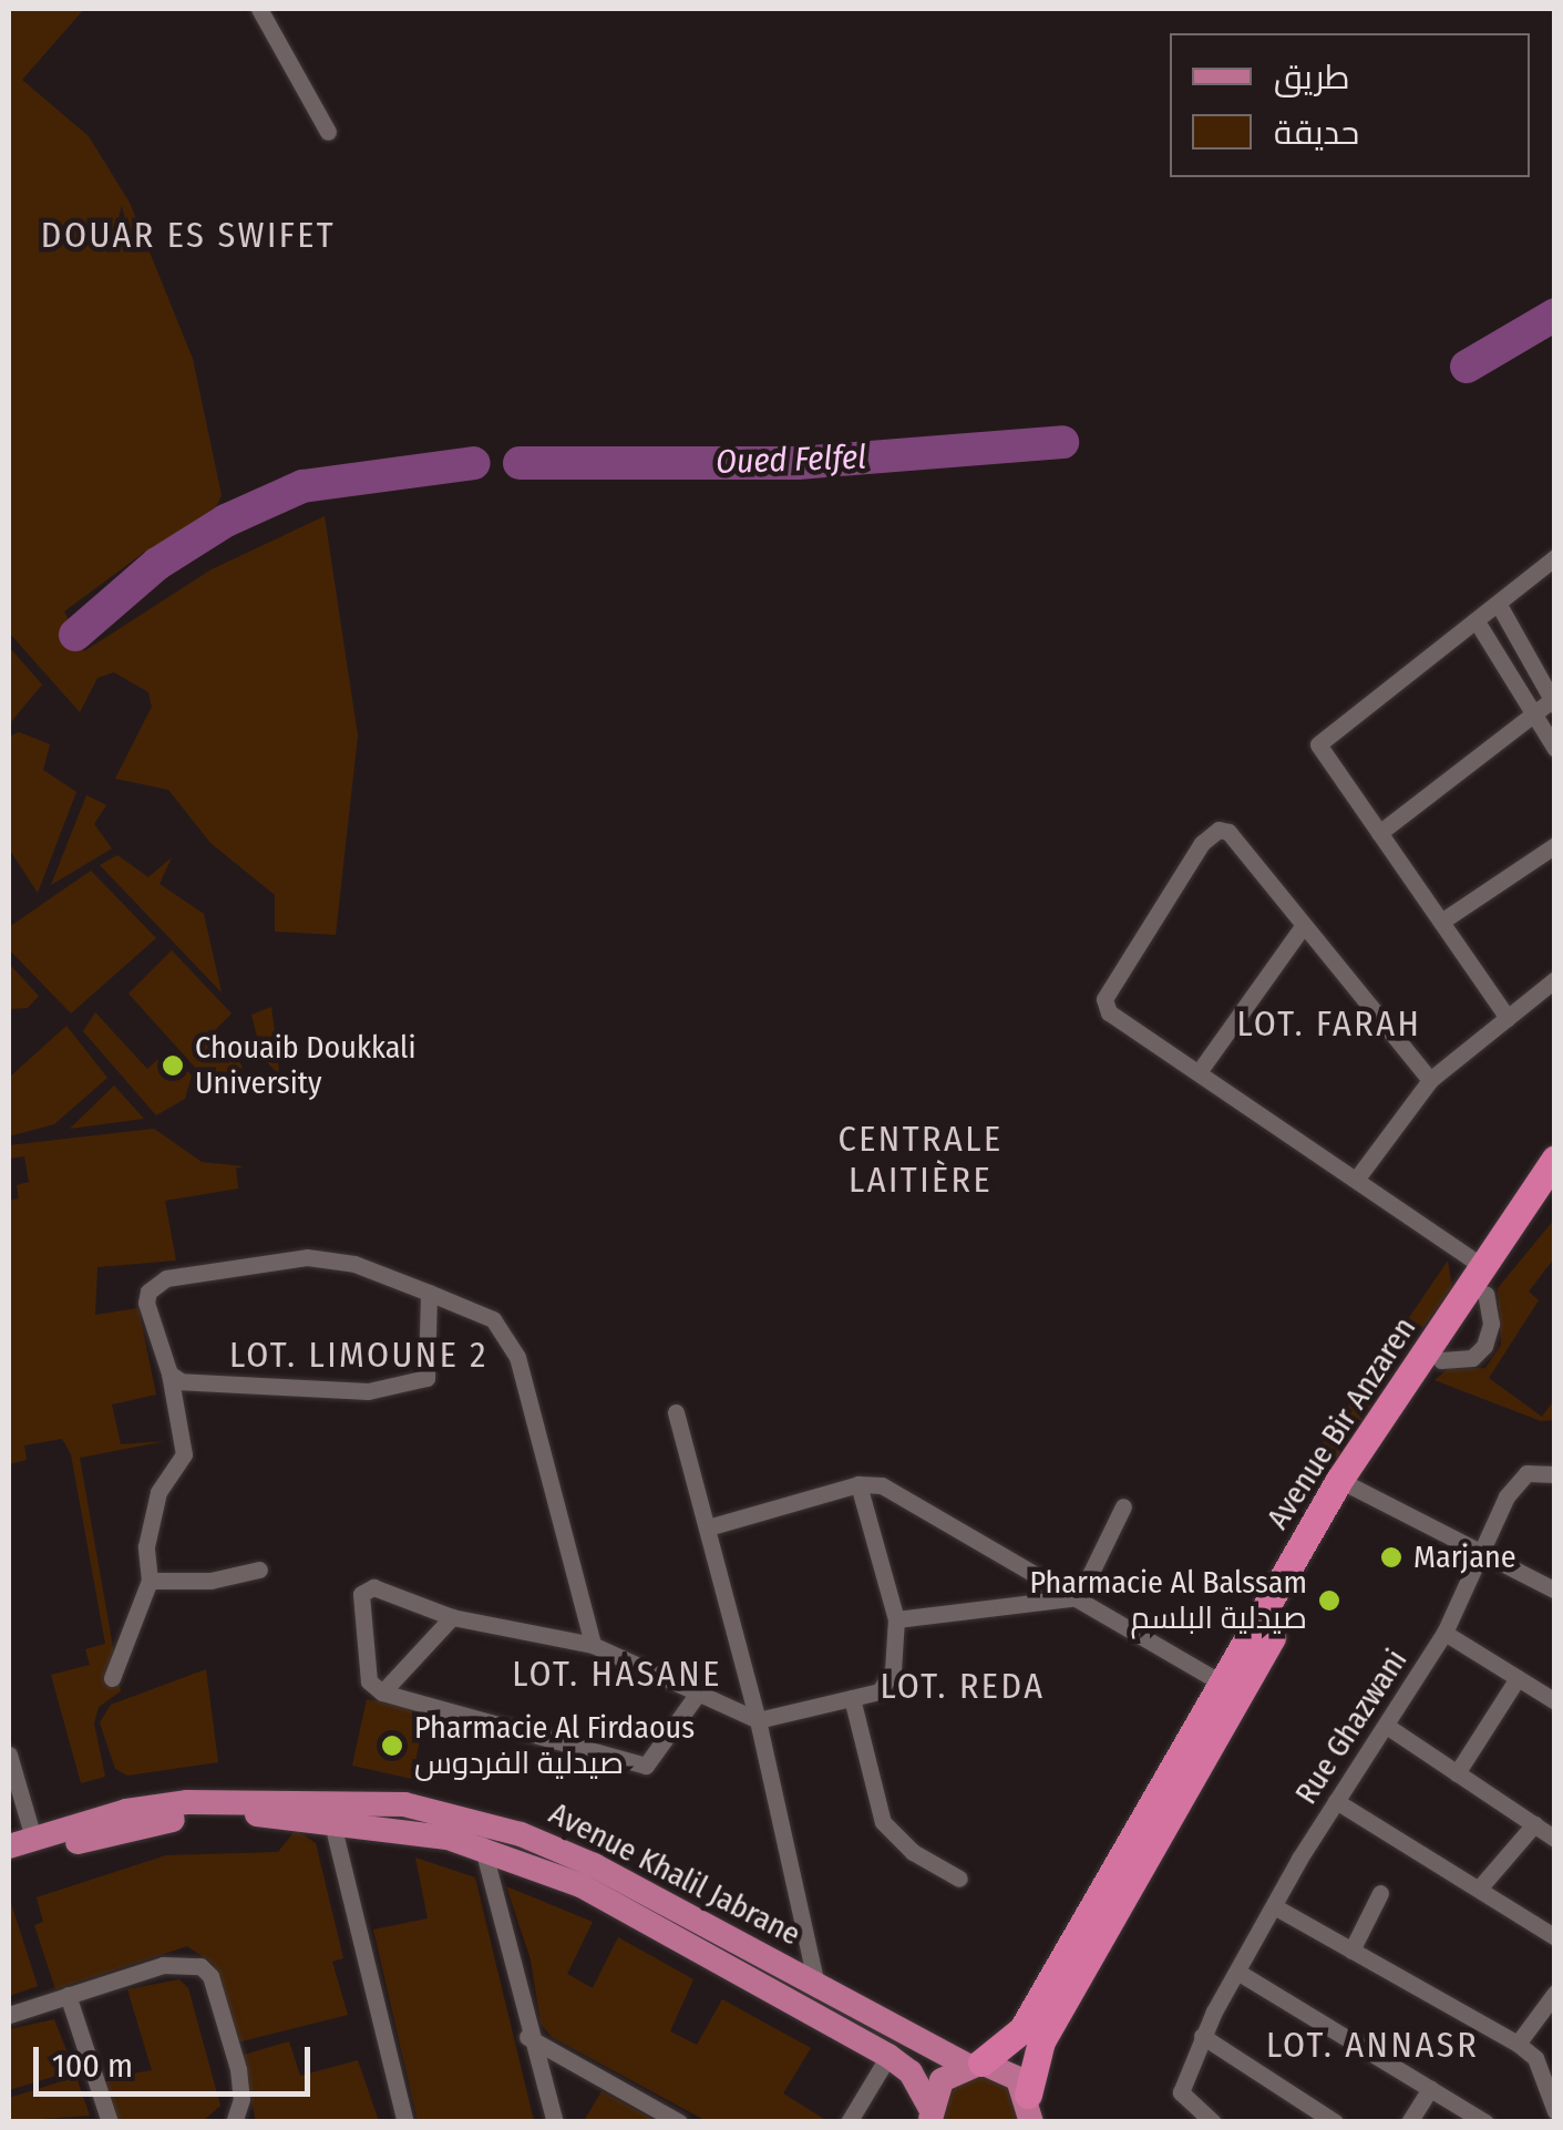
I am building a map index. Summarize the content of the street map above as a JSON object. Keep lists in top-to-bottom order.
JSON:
{
  "streets": {
    "highway": ["Avenue Bir Anzaren"],
    "main road": ["Avenue Khalil Jabrane"],
    "street": ["Rue Ghazwani"]
  },
  "crossings": [
    ["Avenue Bir Anzaren", "Avenue Khalil Jabrane"]
  ],
  "districts": [
    "DOUAR ES SWIFET",
    "LOT. FARAH",
    "CENTRALE LAITIÈRE",
    "LOT. LIMOUNE 2",
    "LOT. HASANE",
    "LOT. REDA",
    "LOT. ANNASR"
  ],
  "water": ["Oued Felfel"],
  "places": [
    "Chouaib Doukkali University",
    "Marjane",
    "Pharmacie Al Balssam صيدلية البلسم",
    "Pharmacie Al Firdaous صيدلية الفردوس"
  ],
  "legend": ["طريق", "حديقة"],
  "scale_bar": "100 m"
}
